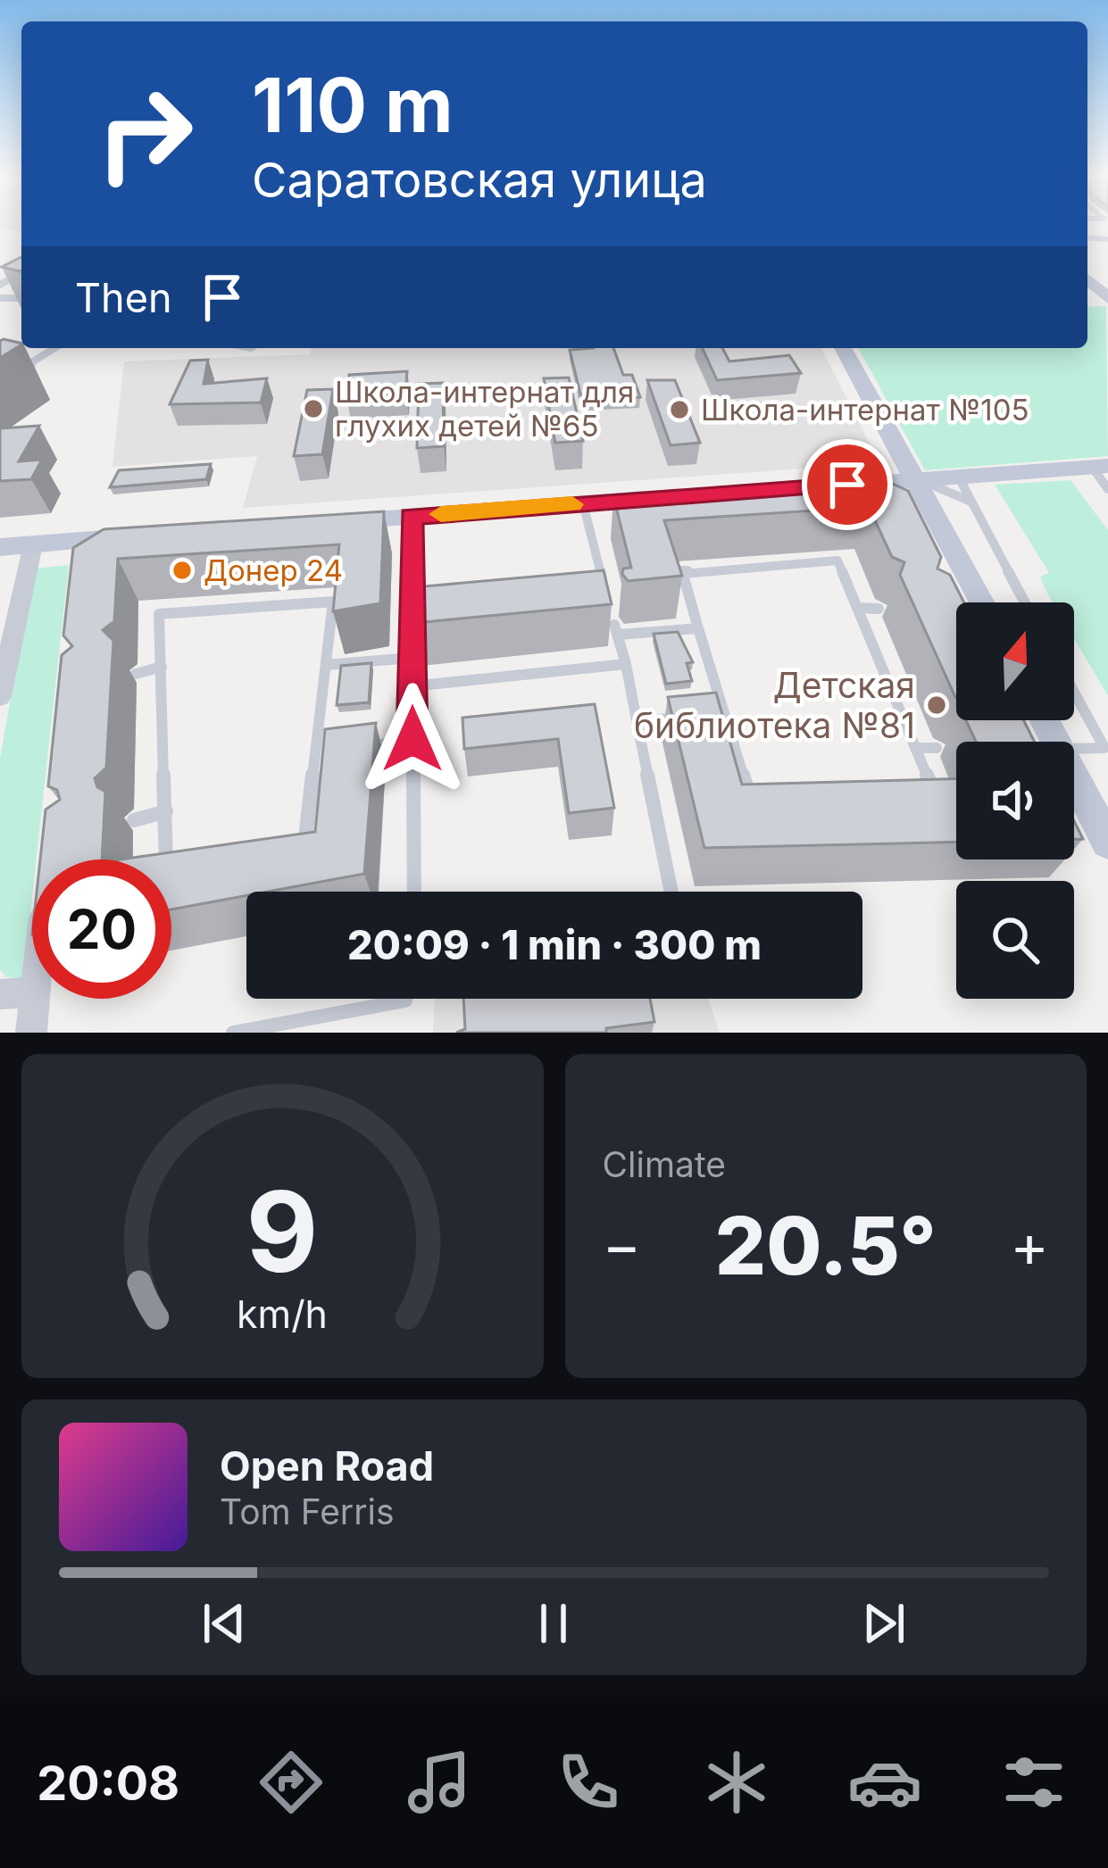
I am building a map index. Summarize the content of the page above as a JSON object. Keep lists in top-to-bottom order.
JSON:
{
  "places": [
    "Школа-интернат для глухих детей №65",
    "Школа-интернат №105",
    "Донер 24",
    "Детская библиотека №81"
  ],
  "north": "top",
  "page": {
    "turn": ["110 m", "Саратовская улица"],
    "then": "Then",
    "limit": "20",
    "trip": "20:09 · 1 min · 300 m",
    "tile": "Climate",
    "heat": ["−", "20.5°", "+"],
    "song": ["Open Road", "Tom Ferris"],
    "tabs": "20:08",
    "gauge": ["9", "km/h"]
  }
}
